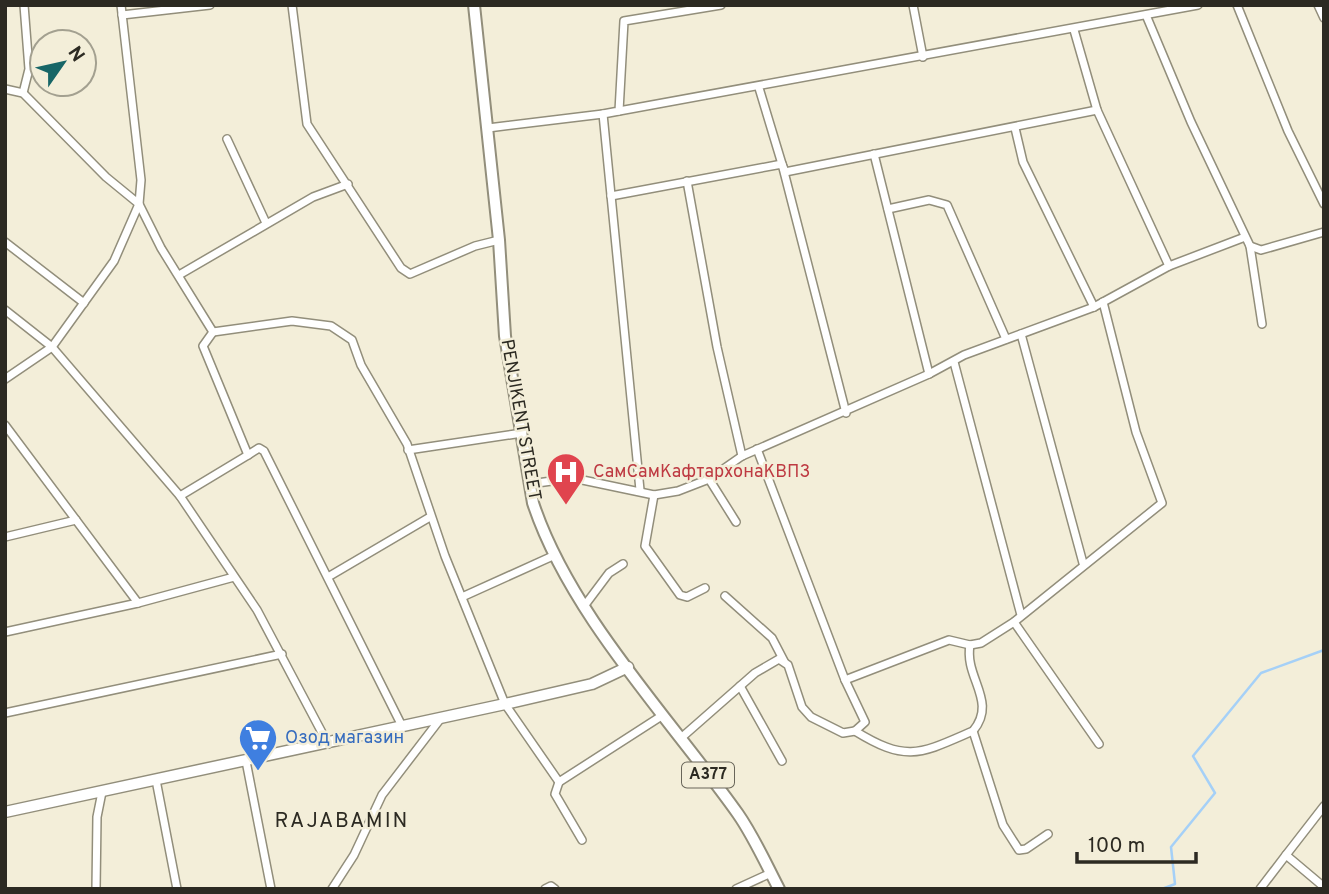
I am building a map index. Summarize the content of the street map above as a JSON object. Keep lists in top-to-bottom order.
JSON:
{
  "streets": {
    "main road": ["PENJIKENT STREET", "A377"]
  },
  "districts": ["RAJABAMIN"],
  "places": {
    "hospital": ["СамСамКафтархонаКВП3"],
    "supermarket": ["Озод магазин"]
  },
  "scale_bar": "100 m",
  "north": "top right"
}
